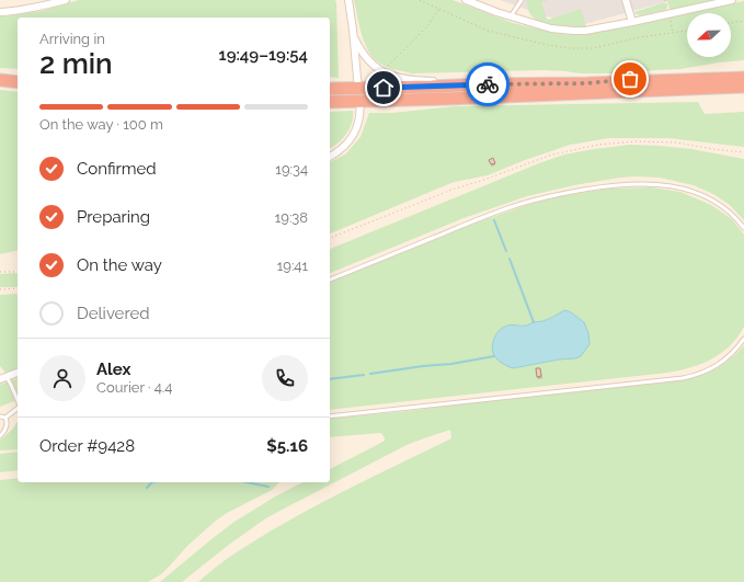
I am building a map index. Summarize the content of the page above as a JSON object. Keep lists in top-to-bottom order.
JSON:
{
  "north": "left",
  "page": {
    "heading": ["2 min", "Arriving in", "19:49–19:54"],
    "panel": [
      "Alex",
      "Courier · 4.4",
      "Order #9428",
      "$5.16"
    ],
    "bar": "On the way · 100 m",
    "list": [
      ["Confirmed", "19:34"],
      ["Preparing", "19:38"],
      ["On the way", "19:41"],
      "Delivered"
    ]
  }
}
